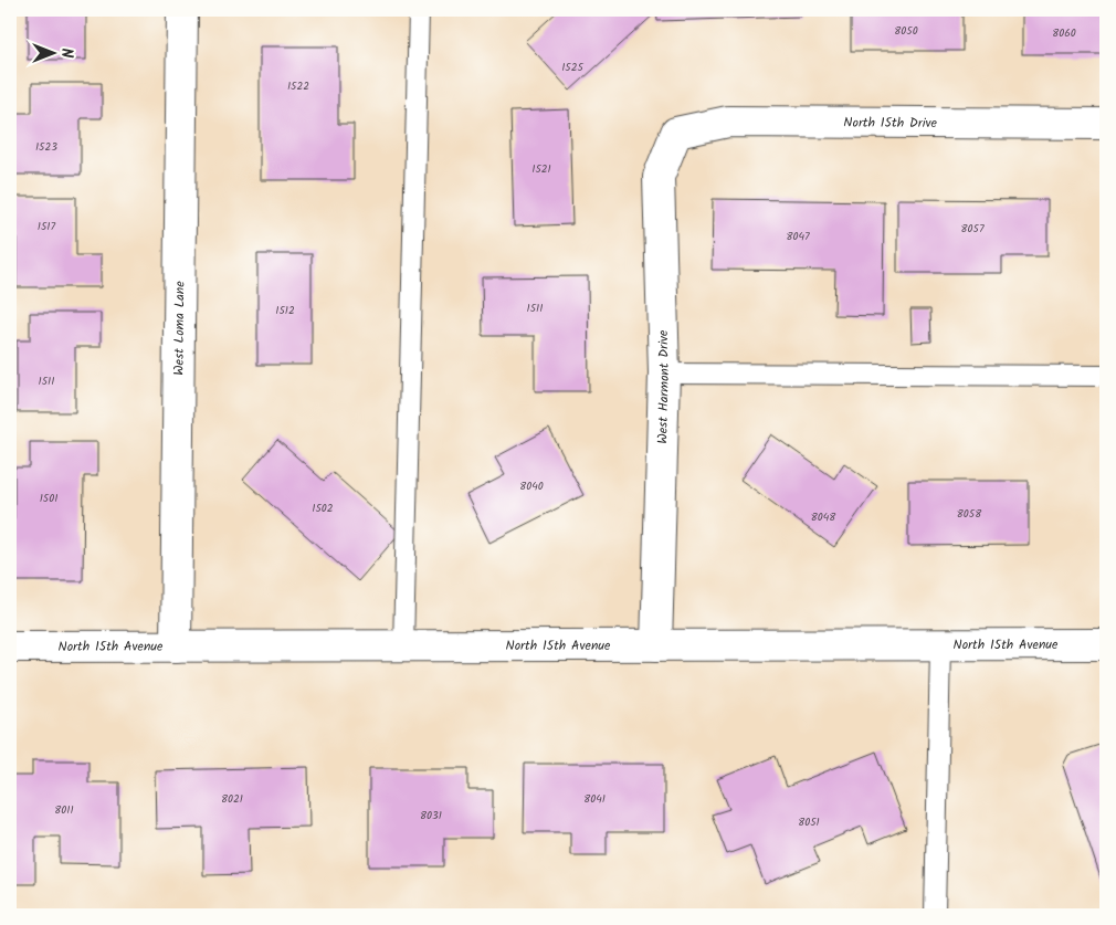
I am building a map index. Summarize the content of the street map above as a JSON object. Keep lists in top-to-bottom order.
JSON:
{
  "streets": {
    "street": [
      "North 15th Drive",
      "West Loma Lane",
      "West Harmont Drive",
      "North 15th Avenue"
    ]
  },
  "crossings": [
    ["North 15th Drive", "West Harmont Drive"],
    ["West Loma Lane", "North 15th Avenue"],
    ["West Harmont Drive", "North 15th Avenue"]
  ],
  "house_numbers": [
    "8050",
    "8060",
    "1525",
    "1522",
    "1523",
    "1521",
    "1517",
    "8057",
    "8047",
    "1511",
    "1512",
    "1511",
    "8040",
    "1501",
    "1502",
    "8058",
    "8048",
    "8021",
    "8041",
    "8011",
    "8031",
    "8051"
  ],
  "north": "right"
}
